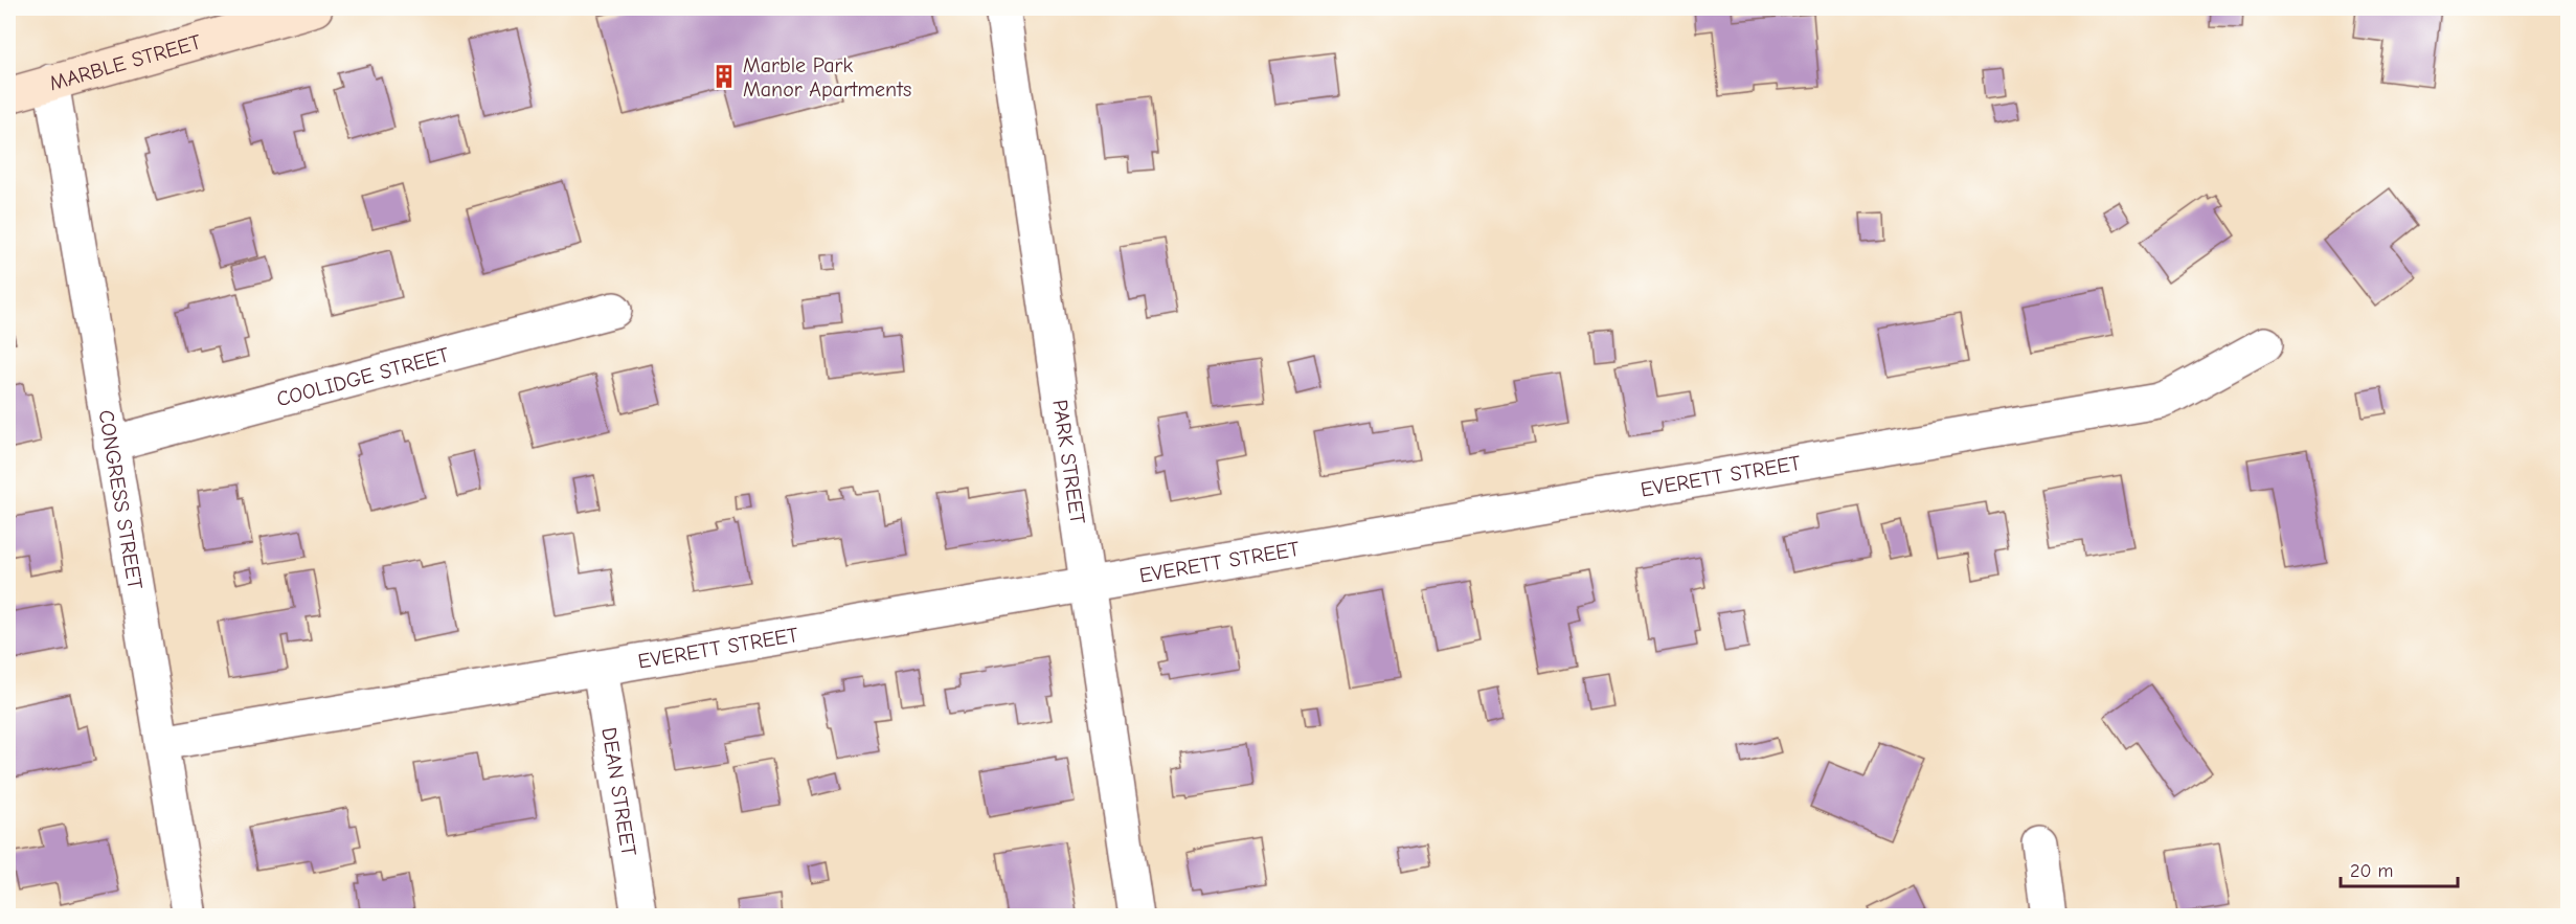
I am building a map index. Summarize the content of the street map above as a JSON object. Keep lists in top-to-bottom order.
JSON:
{
  "streets": {
    "main road": ["MARBLE STREET"],
    "street": [
      "COOLIDGE STREET",
      "PARK STREET",
      "EVERETT STREET",
      "CONGRESS STREET",
      "DEAN STREET"
    ]
  },
  "crossings": [
    ["MARBLE STREET", "CONGRESS STREET"],
    ["COOLIDGE STREET", "CONGRESS STREET"],
    ["PARK STREET", "EVERETT STREET"],
    ["EVERETT STREET", "CONGRESS STREET"],
    ["EVERETT STREET", "DEAN STREET"]
  ],
  "places": {
    "building": ["Marble Park Manor Apartments"]
  },
  "scale_bar": "20 m"
}
